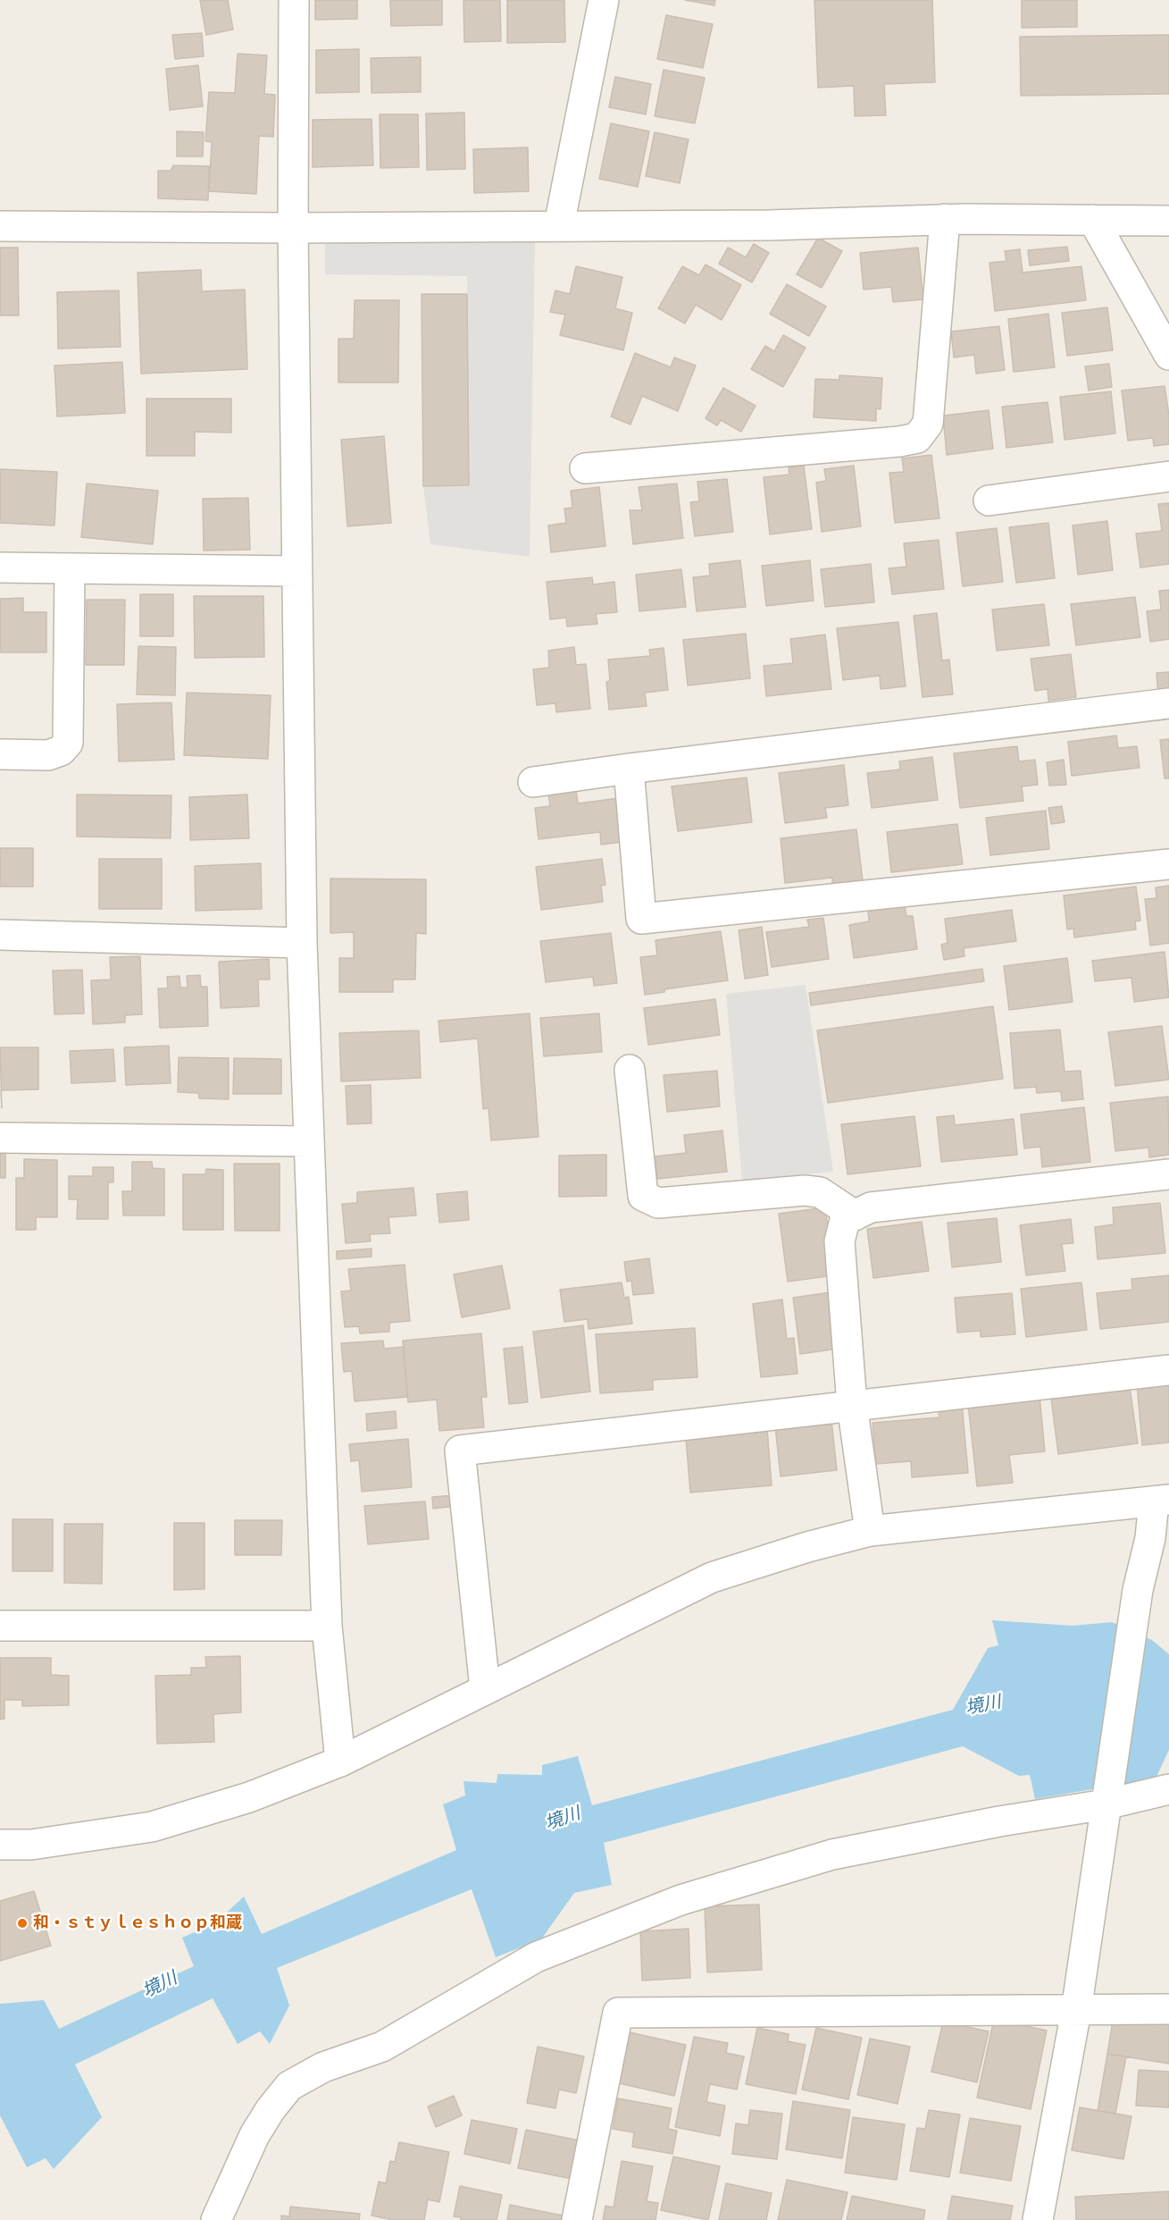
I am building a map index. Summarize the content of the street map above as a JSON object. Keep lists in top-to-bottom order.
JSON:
{
  "water": ["境川"],
  "places": ["和・ｓｔｙｌｅｓｈｏｐ和蔵"]
}
